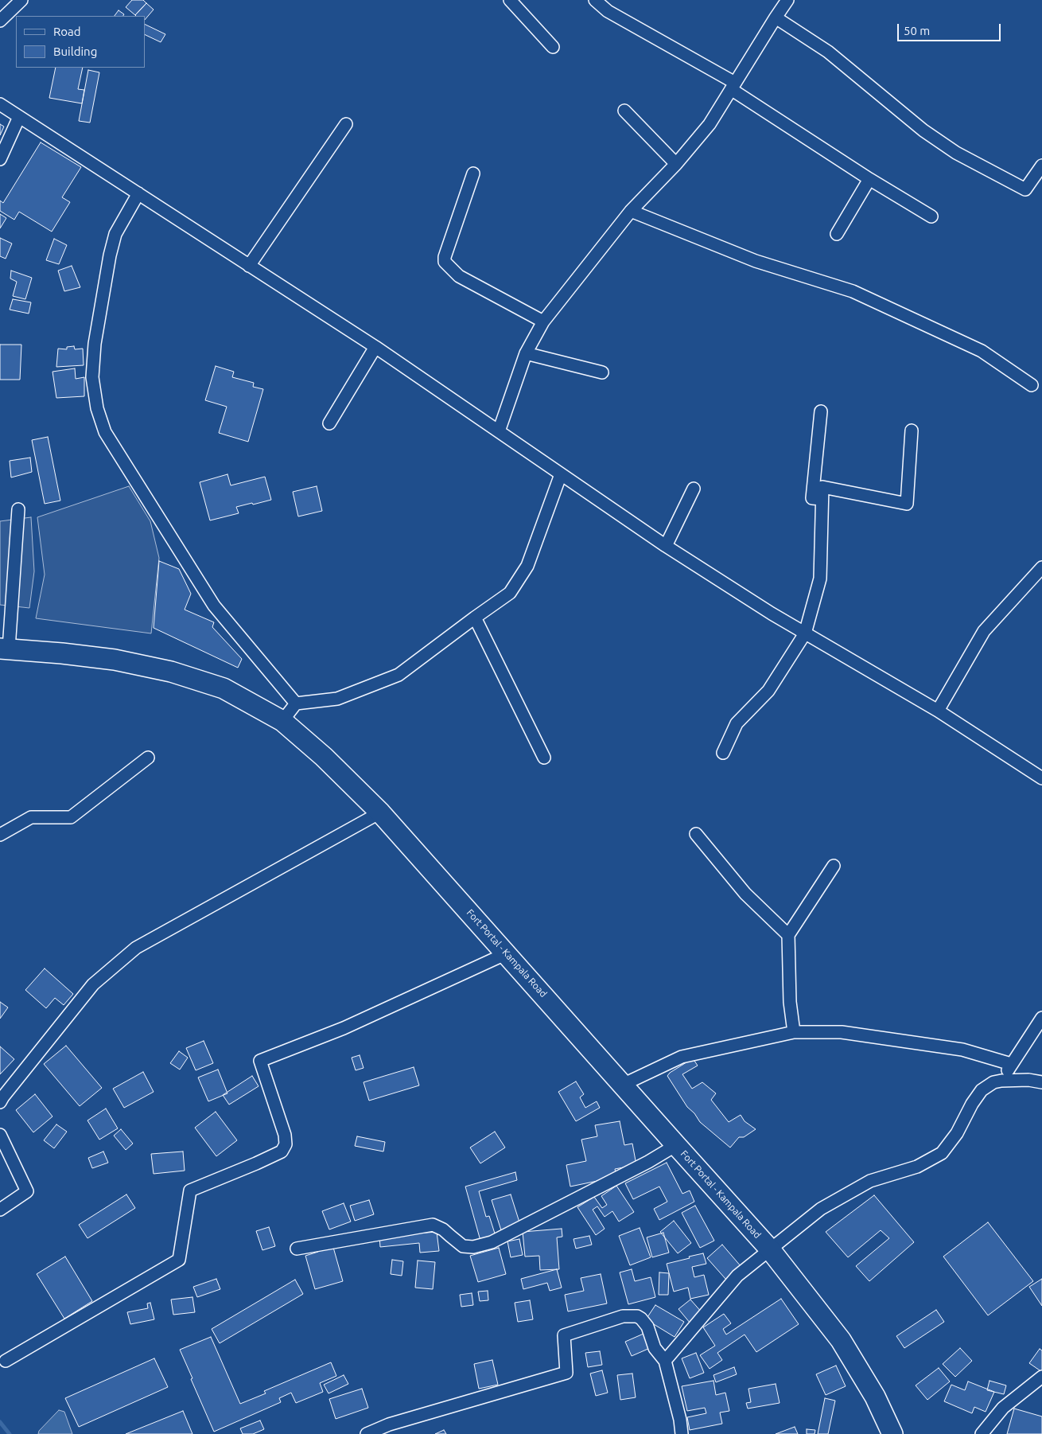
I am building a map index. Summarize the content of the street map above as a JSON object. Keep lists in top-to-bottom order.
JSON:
{
  "streets": {
    "main road": ["Fort Portal - Kampala Road"]
  },
  "legend": ["Road", "Building"],
  "scale_bar": "50 m"
}
